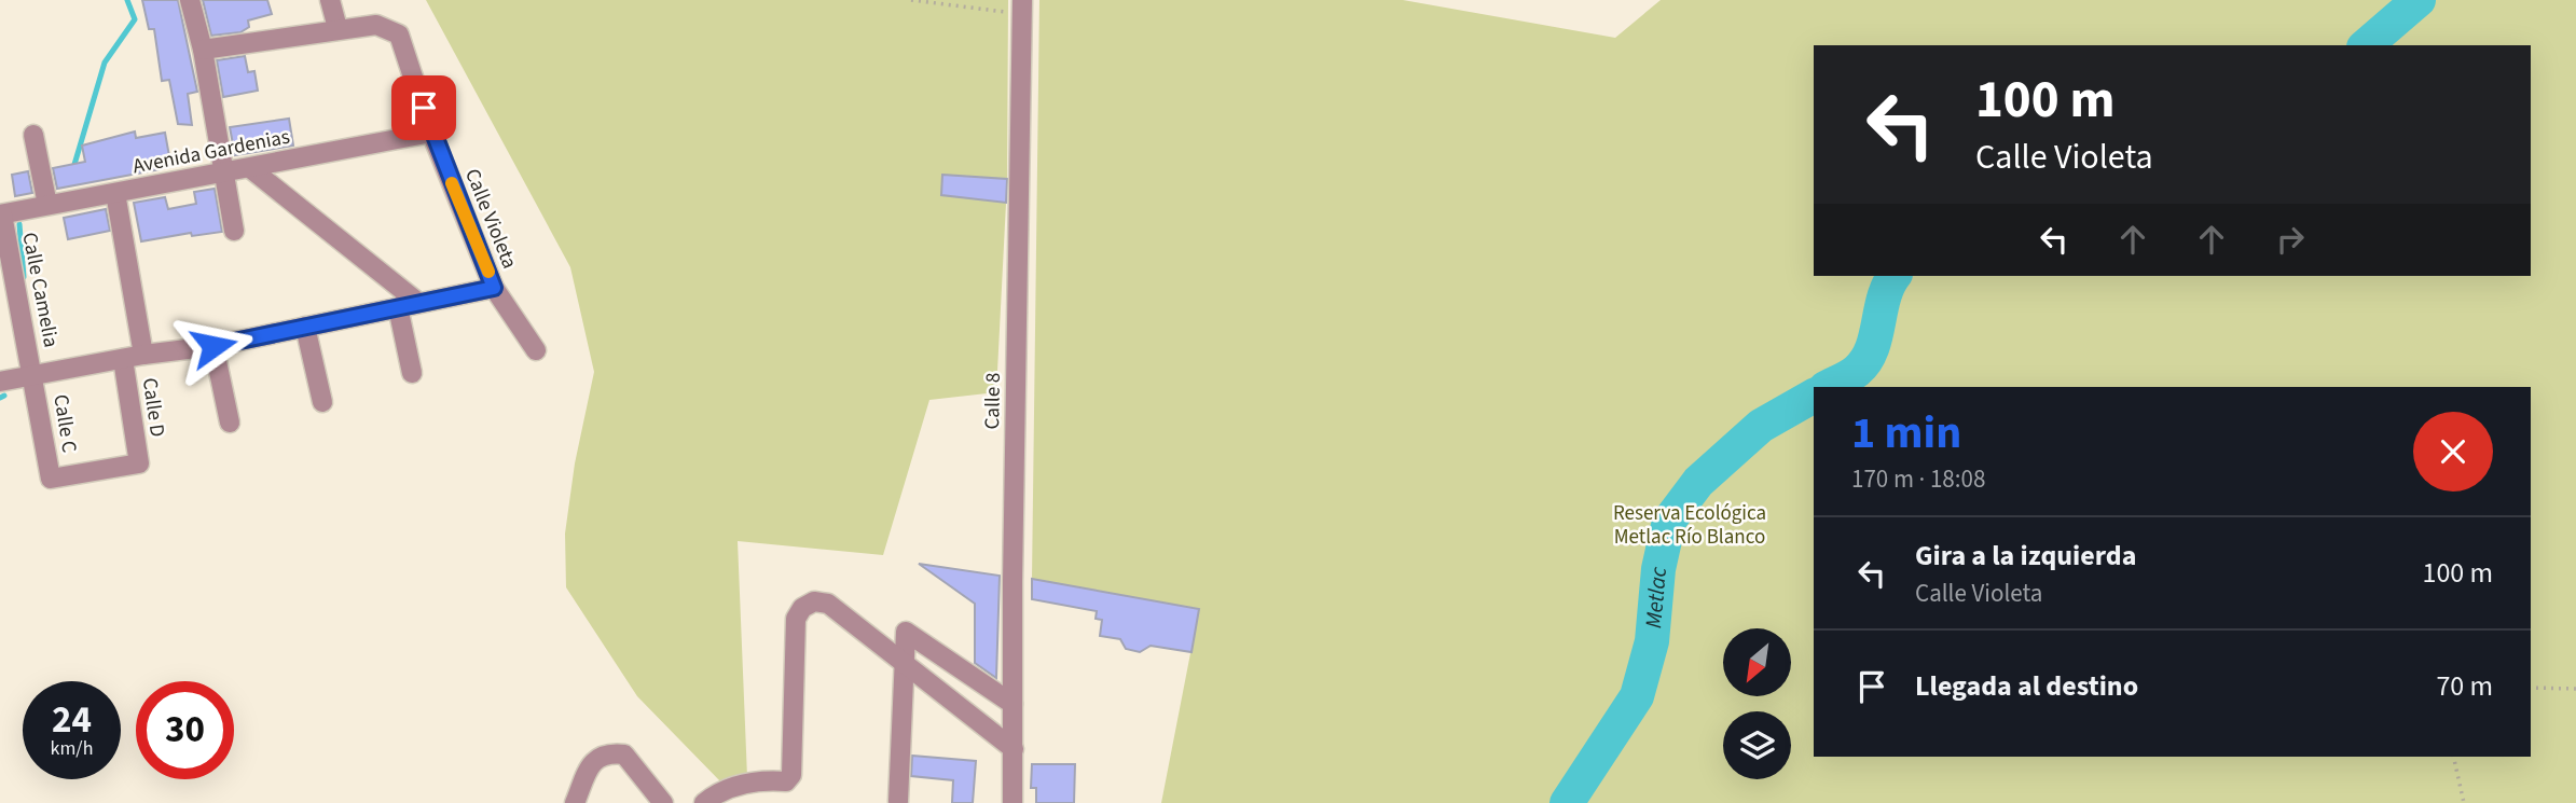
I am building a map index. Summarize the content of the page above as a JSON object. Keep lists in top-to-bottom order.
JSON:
{
  "streets": {
    "street": [
      "Avenida Gardenias",
      "Calle Violeta",
      "Calle Camelia",
      "Calle 8",
      "Calle D",
      "Calle C"
    ]
  },
  "crossings": [
    ["Avenida Gardenias", "Calle Violeta"],
    ["Avenida Gardenias", "Calle Camelia"],
    ["Calle Camelia", "Calle C"],
    ["Calle D", "Calle C"]
  ],
  "water": ["Metlac"],
  "parks": ["Reserva Ecológica Metlac Río Blanco"],
  "north": "bottom left",
  "page": {
    "turn": ["100 m", "Calle Violeta"],
    "heading": ["1 min", "170 m · 18:08"],
    "list": [
      {
        "name": "Gira a la izquierda",
        "note": "Calle Violeta",
        "value": "100 m"
      },
      {
        "name": "Llegada al destino",
        "value": "70 m"
      }
    ],
    "speed": "24 km/h",
    "limit": "30"
  }
}
